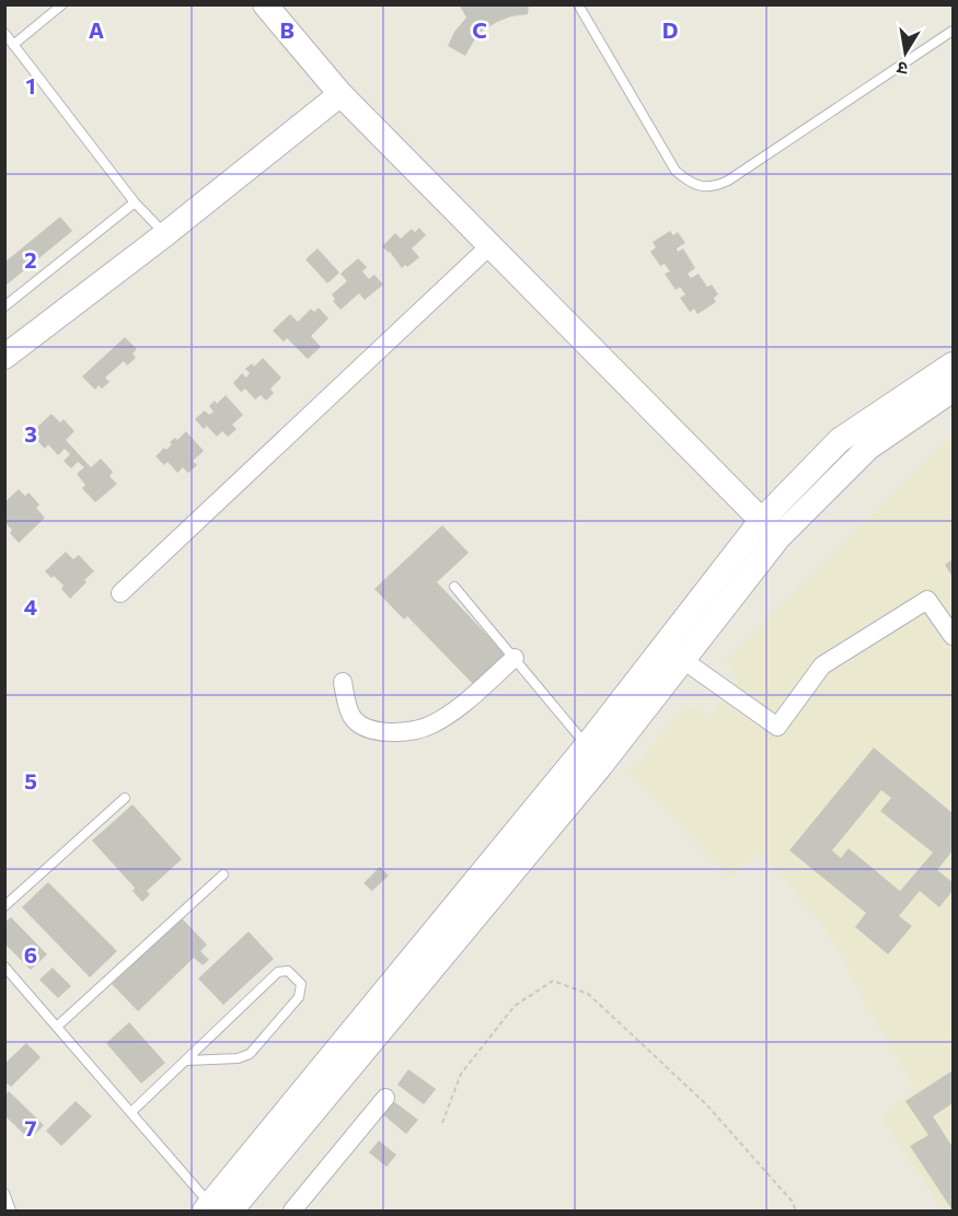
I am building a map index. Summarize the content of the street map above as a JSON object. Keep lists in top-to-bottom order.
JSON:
{
  "north": "bottom",
  "grid": {
    "columns": [
      "A",
      "B",
      "C",
      "D"
    ],
    "rows": [
      "1",
      "2",
      "3",
      "4",
      "5",
      "6",
      "7"
    ]
  }
}
